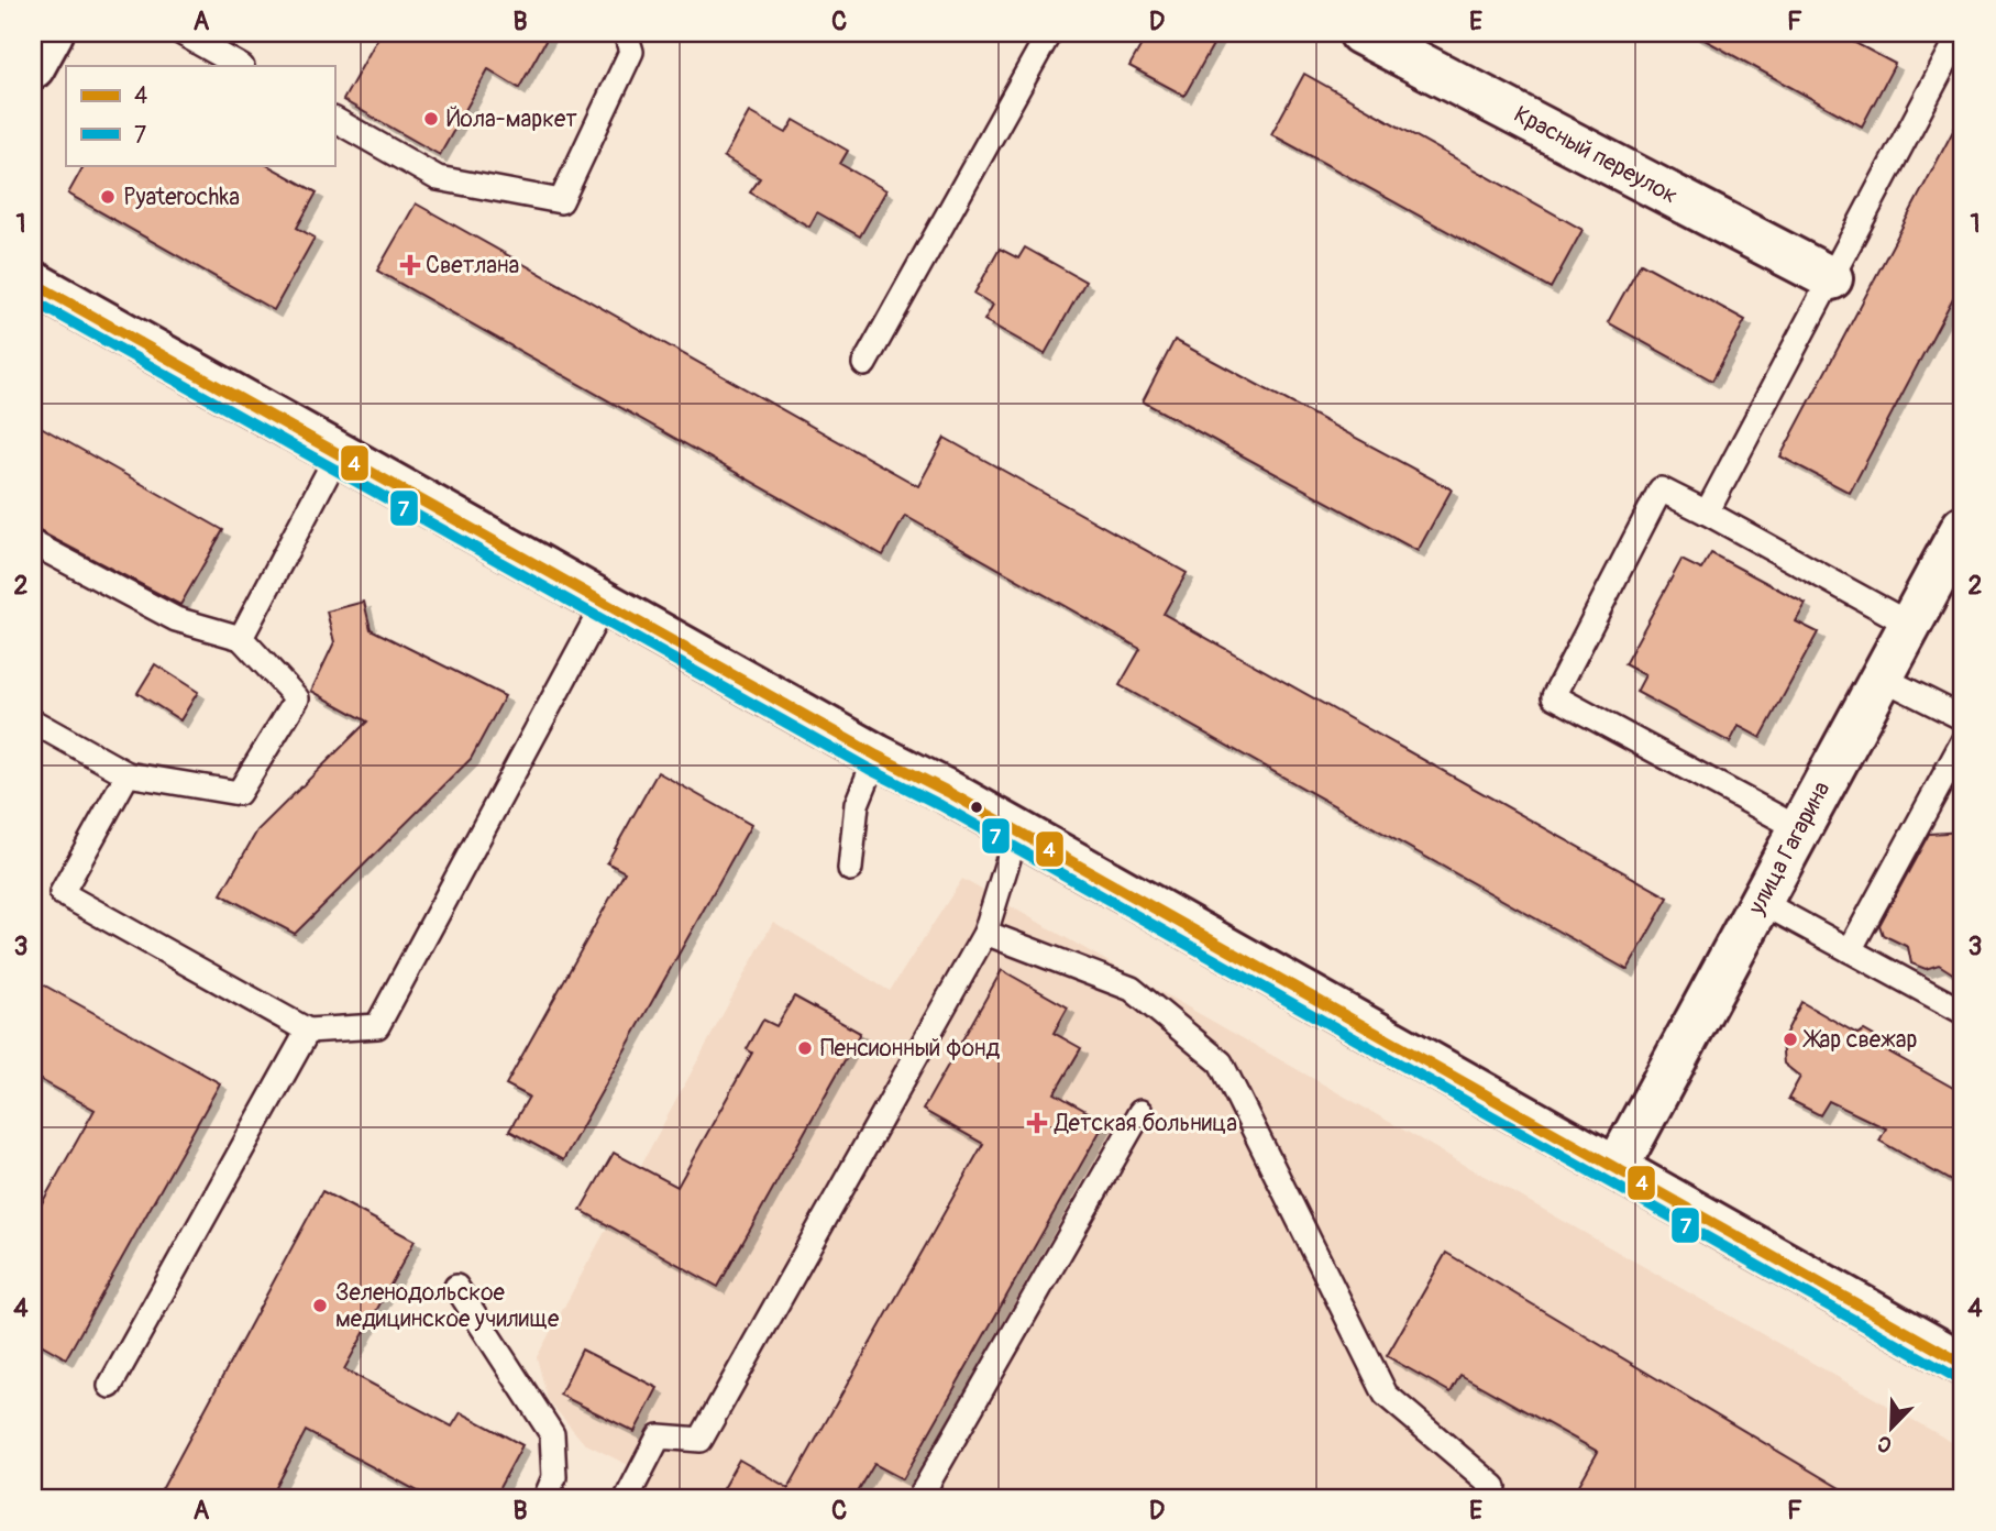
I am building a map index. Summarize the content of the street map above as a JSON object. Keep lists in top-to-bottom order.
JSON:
{
  "streets": {
    "street": ["Красный переулок", "улица Гагарина"]
  },
  "places": {
    "other": [
      "Йола-маркет",
      "Pyaterochka",
      "Жар свежар",
      "Пенсионный фонд",
      "Зеленодольское медицинское училище"
    ],
    "health": ["Светлана", "Детская больница"]
  },
  "lines": ["transit line 4", "transit line 7"],
  "legend": ["4", "7"],
  "north": "bottom left",
  "grid": {
    "columns": [
      "A",
      "B",
      "C",
      "D",
      "E",
      "F"
    ],
    "rows": [
      "1",
      "2",
      "3",
      "4"
    ]
  }
}
